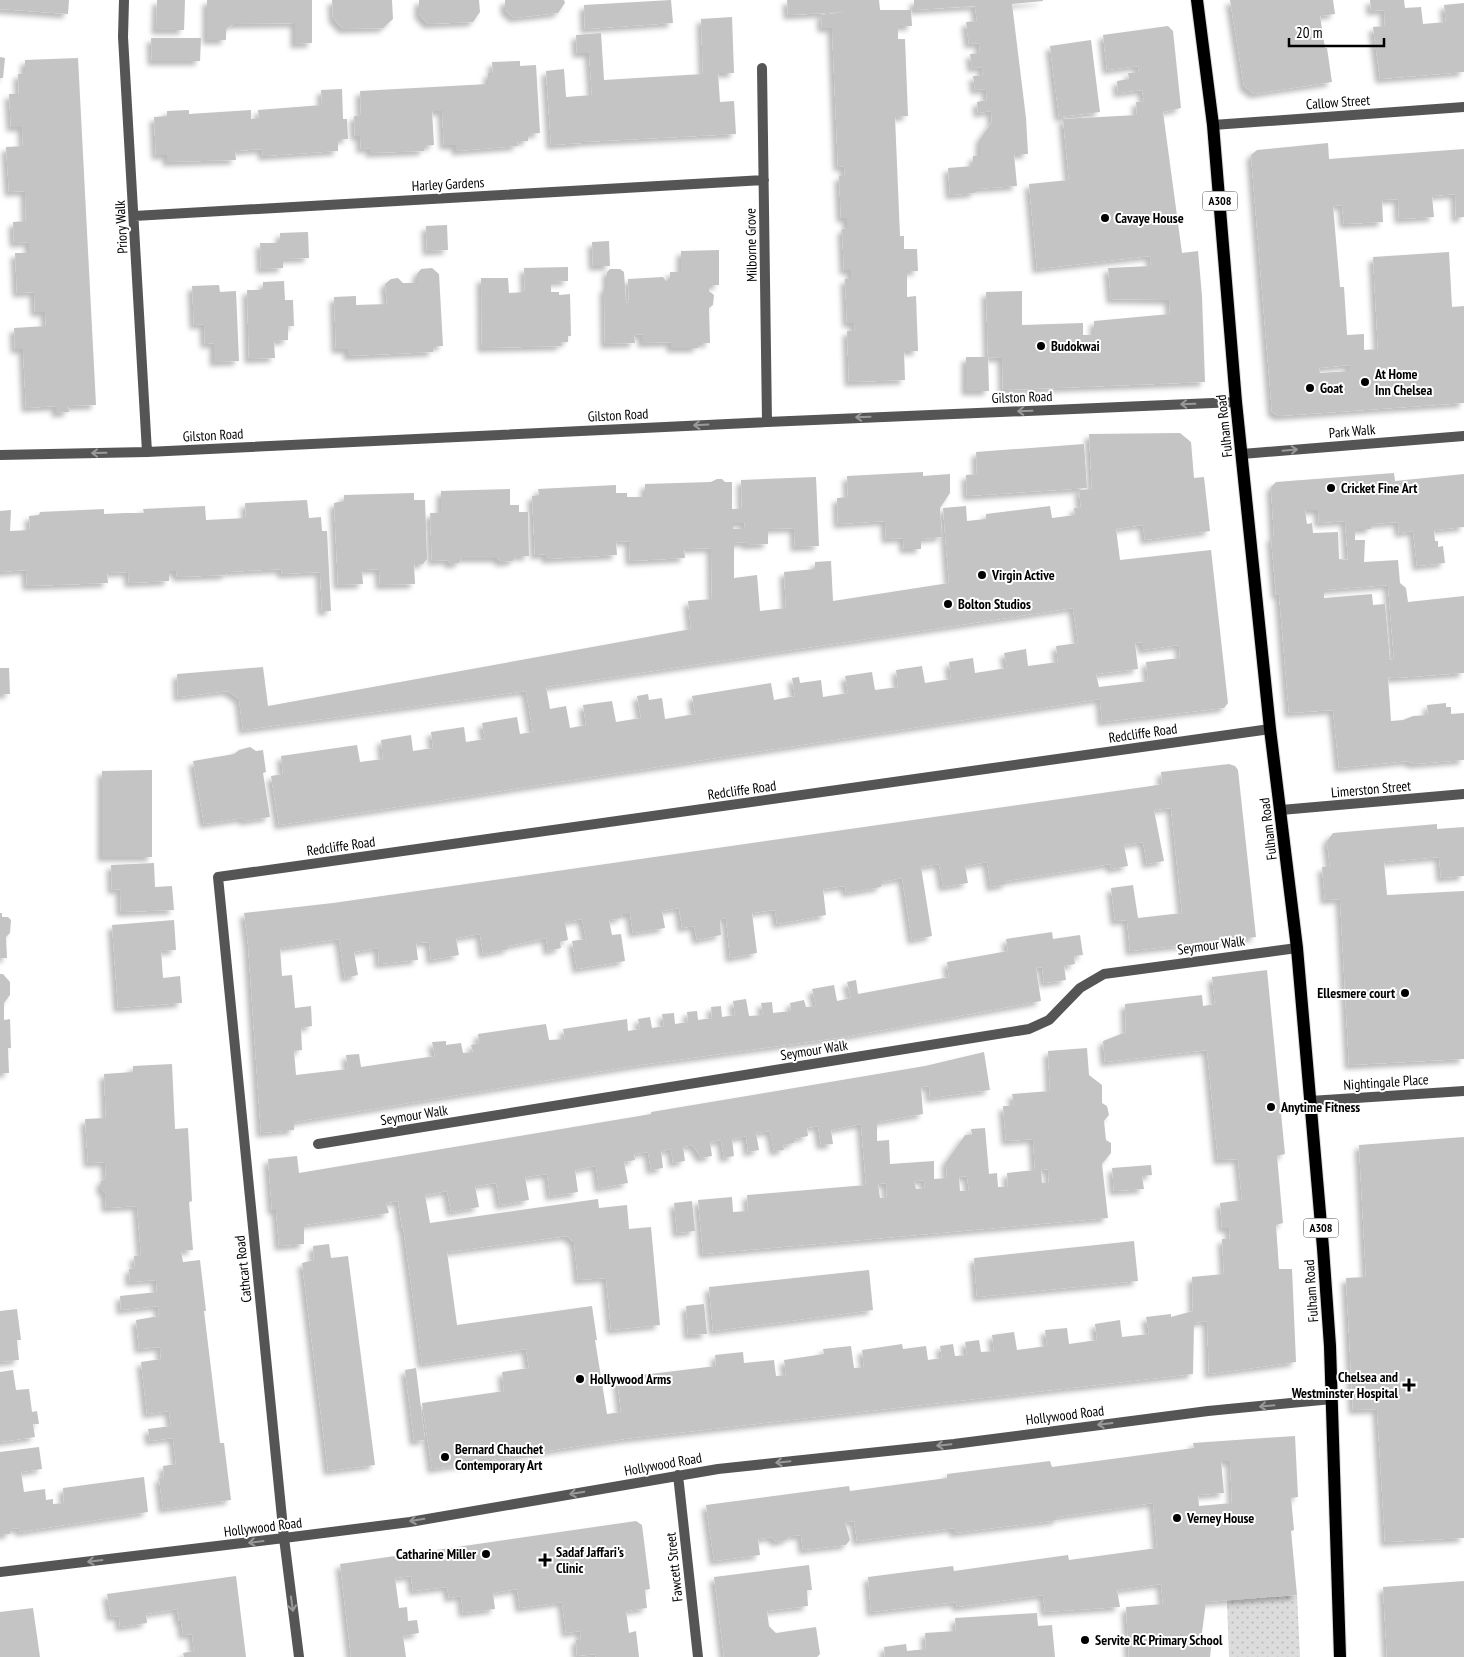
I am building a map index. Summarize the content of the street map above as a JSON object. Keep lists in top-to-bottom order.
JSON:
{
  "streets": {
    "main road": ["A308", "Fulham Road"],
    "street": [
      "Callow Street",
      "Harley Gardens",
      "Priory Walk",
      "Milborne Grove",
      "Gilston Road",
      "Park Walk",
      "Redcliffe Road",
      "Limerston Street",
      "Seymour Walk",
      "Nightingale Place",
      "Cathcart Road",
      "Hollywood Road",
      "Fawcett Street"
    ]
  },
  "crossings": [
    ["Callow Street", "Fulham Road"],
    ["Harley Gardens", "Priory Walk"],
    ["Harley Gardens", "Milborne Grove"],
    ["Priory Walk", "Gilston Road"],
    ["Milborne Grove", "Gilston Road"],
    ["Gilston Road", "Fulham Road"],
    ["Fulham Road", "Park Walk"],
    ["Fulham Road", "Redcliffe Road"],
    ["Fulham Road", "Limerston Street"],
    ["Fulham Road", "Seymour Walk"],
    ["Fulham Road", "Nightingale Place"],
    ["Fulham Road", "Hollywood Road"],
    ["Redcliffe Road", "Cathcart Road"],
    ["Cathcart Road", "Hollywood Road"],
    ["Hollywood Road", "Fawcett Street"]
  ],
  "one_way": ["Gilston Road", "Park Walk", "Hollywood Road"],
  "places": {
    "other": [
      "Cavaye House",
      "Budokwai",
      "At Home Inn Chelsea",
      "Goat",
      "Cricket Fine Art",
      "Virgin Active",
      "Bolton Studios",
      "Ellesmere court",
      "Anytime Fitness",
      "Hollywood Arms",
      "Bernard Chauchet Contemporary Art",
      "Verney House",
      "Catharine Miller",
      "Servite RC Primary School"
    ],
    "health": ["Chelsea and Westminster Hospital", "Sadaf Jaffari's Clinic"]
  },
  "scale_bar": "20 m"
}
